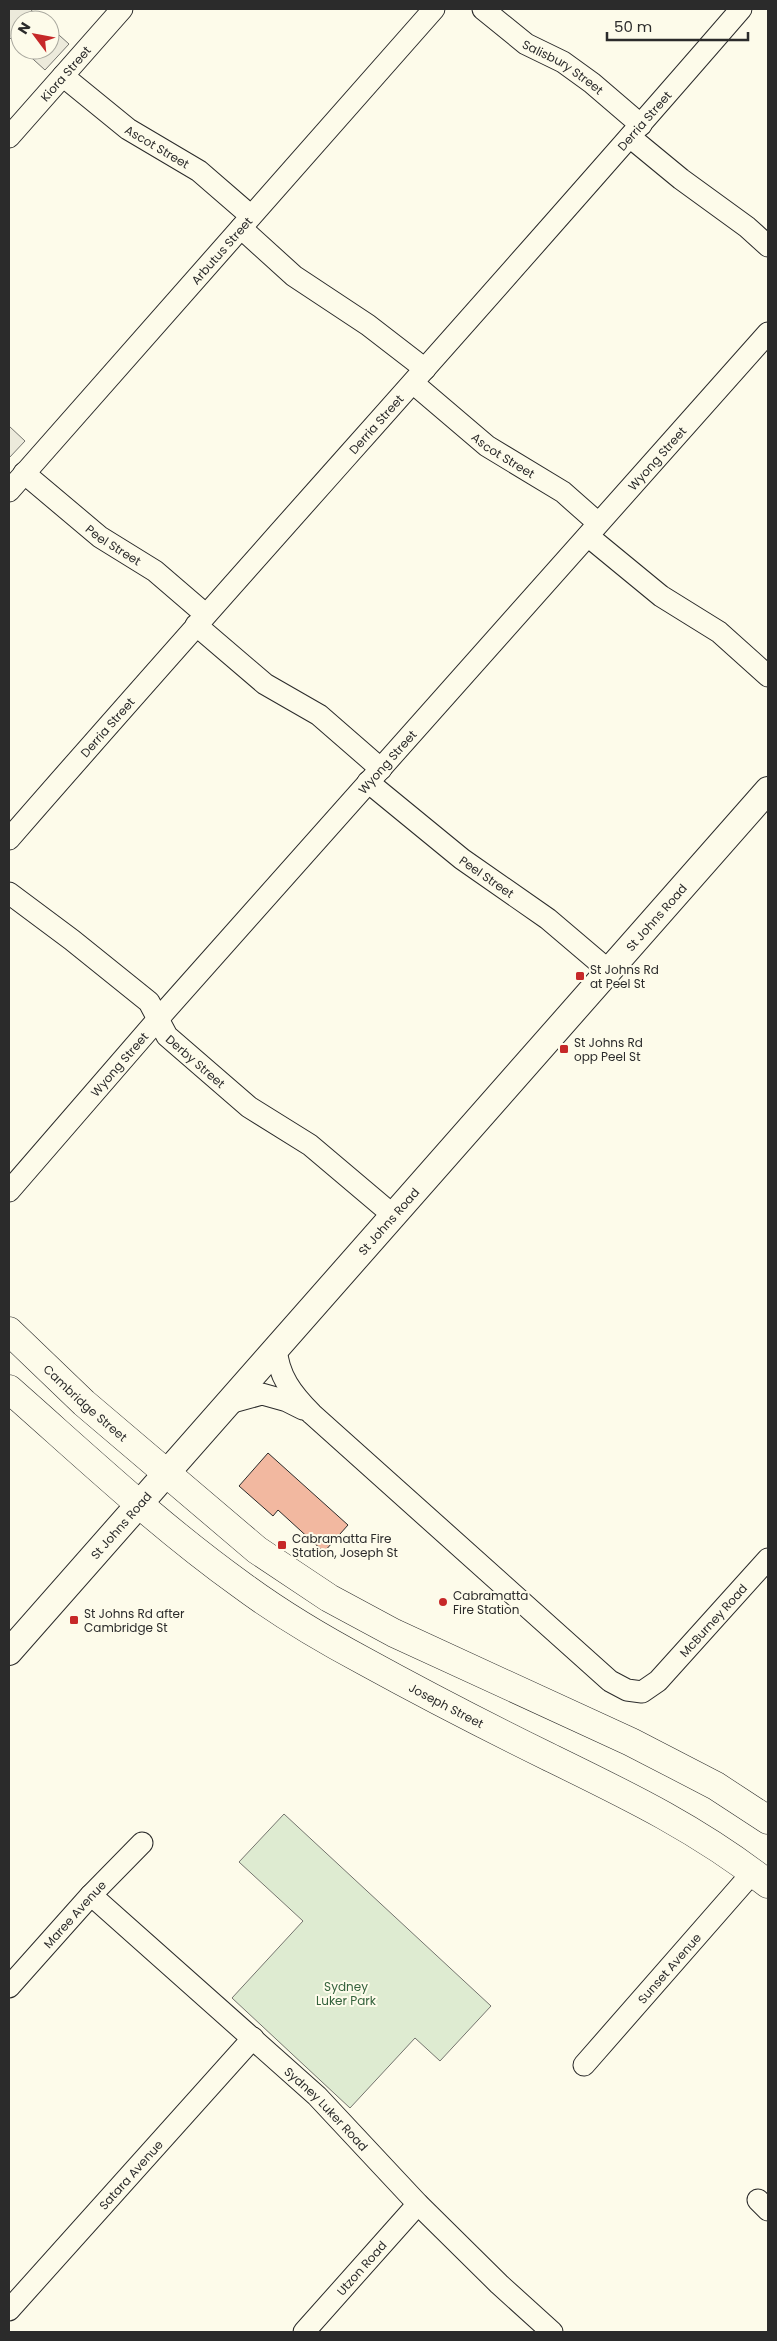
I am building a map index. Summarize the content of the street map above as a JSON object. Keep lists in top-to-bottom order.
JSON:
{
  "streets": {
    "highway": ["Cambridge Street", "Joseph Street"],
    "main road": ["St Johns Road"],
    "street": [
      "Salisbury Street",
      "Kiora Street",
      "Derria Street",
      "Ascot Street",
      "Arbutus Street",
      "Wyong Street",
      "Peel Street",
      "Derby Street",
      "McBurney Road",
      "Maree Avenue",
      "Sunset Avenue",
      "Sydney Luker Road",
      "Satara Avenue",
      "Utzon Road"
    ]
  },
  "crossings": [
    ["Salisbury Street", "Derria Street"],
    ["Kiora Street", "Ascot Street"],
    ["Derria Street", "Ascot Street"],
    ["Derria Street", "Peel Street"],
    ["Ascot Street", "Arbutus Street"],
    ["Ascot Street", "Wyong Street"],
    ["Arbutus Street", "Peel Street"],
    ["Wyong Street", "Peel Street"],
    ["Wyong Street", "Derby Street"],
    ["Peel Street", "St Johns Road"],
    ["St Johns Road", "Derby Street"],
    ["St Johns Road", "Cambridge Street"],
    ["St Johns Road", "Joseph Street"],
    ["Joseph Street", "Sunset Avenue"],
    ["Maree Avenue", "Sydney Luker Road"],
    ["Sydney Luker Road", "Satara Avenue"],
    ["Sydney Luker Road", "Utzon Road"]
  ],
  "parks": ["Sydney Luker Park"],
  "places": {
    "transit": [
      "St Johns Rd at Peel St",
      "St Johns Rd opp Peel St",
      "Cabramatta Fire Station, Joseph St",
      "St Johns Rd after Cambridge St"
    ],
    "other": ["Cabramatta Fire Station"]
  },
  "scale_bar": "50 m",
  "north": "top left"
}
